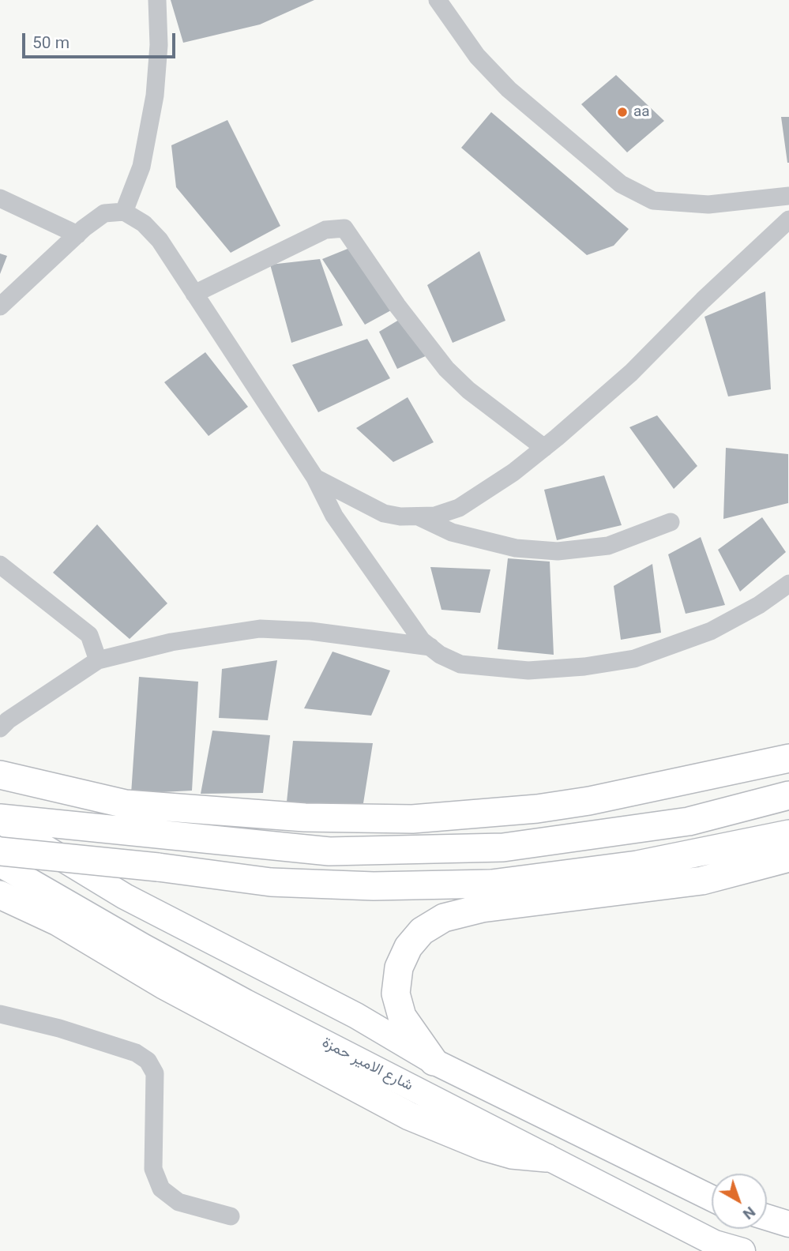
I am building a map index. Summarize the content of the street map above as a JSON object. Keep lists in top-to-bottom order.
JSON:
{
  "streets": {
    "main road": ["شارع الامير حمزة"]
  },
  "places": ["aa"],
  "scale_bar": "50 m",
  "north": "bottom right"
}
